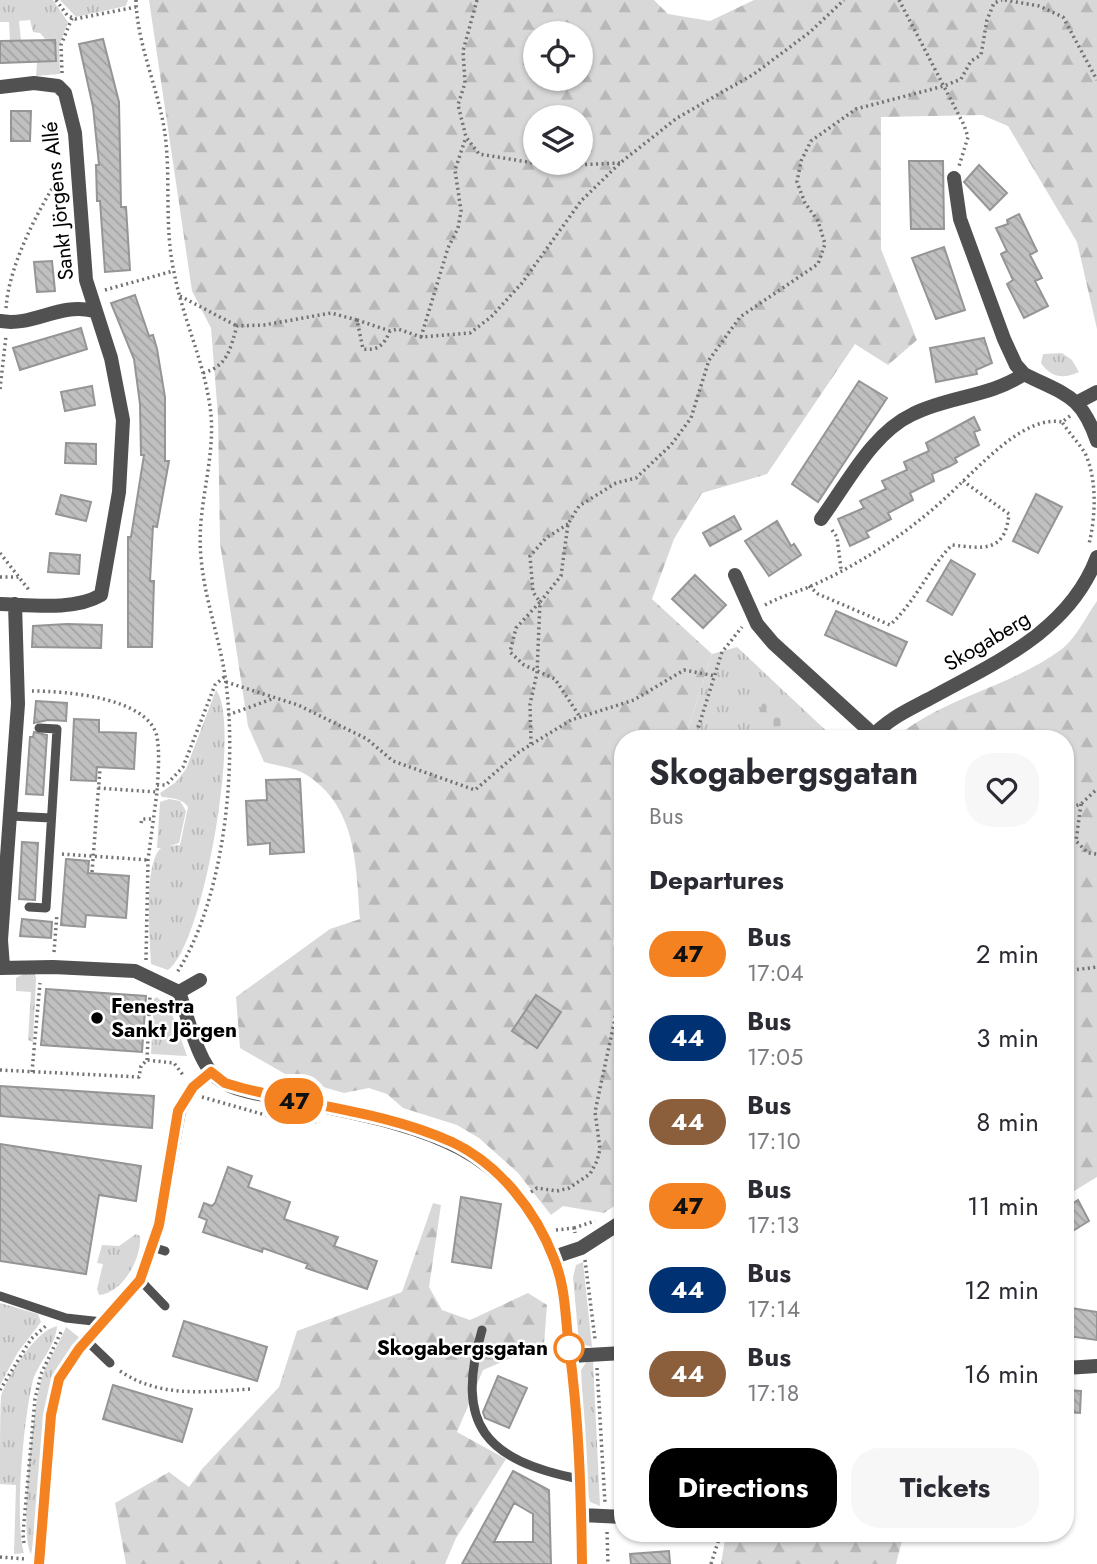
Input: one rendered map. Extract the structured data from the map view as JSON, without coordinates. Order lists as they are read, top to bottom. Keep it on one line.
{"streets":{"street":["Sankt Jörgens Allé","Skogaberg"]},"places":["Fenestra Sankt Jörgen","Skogabergsgatan"],"lines":["bus line 47"],"page":{"on_map":"47","heading":[["Skogabergsgatan","Bus"],"Departures"],"list":[{"mark":"47","name":"Bus","note":"17:04","value":"2 min"},{"mark":"44","name":"Bus","note":"17:05","value":"3 min"},{"mark":"44","name":"Bus","note":"17:10","value":"8 min"},{"mark":"47","name":"Bus","note":"17:13","value":"11 min"},{"mark":"44","name":"Bus","note":"17:14","value":"12 min"},{"mark":"44","name":"Bus","note":"17:18","value":"16 min"}],"buttons":["Directions","Tickets"]}}
